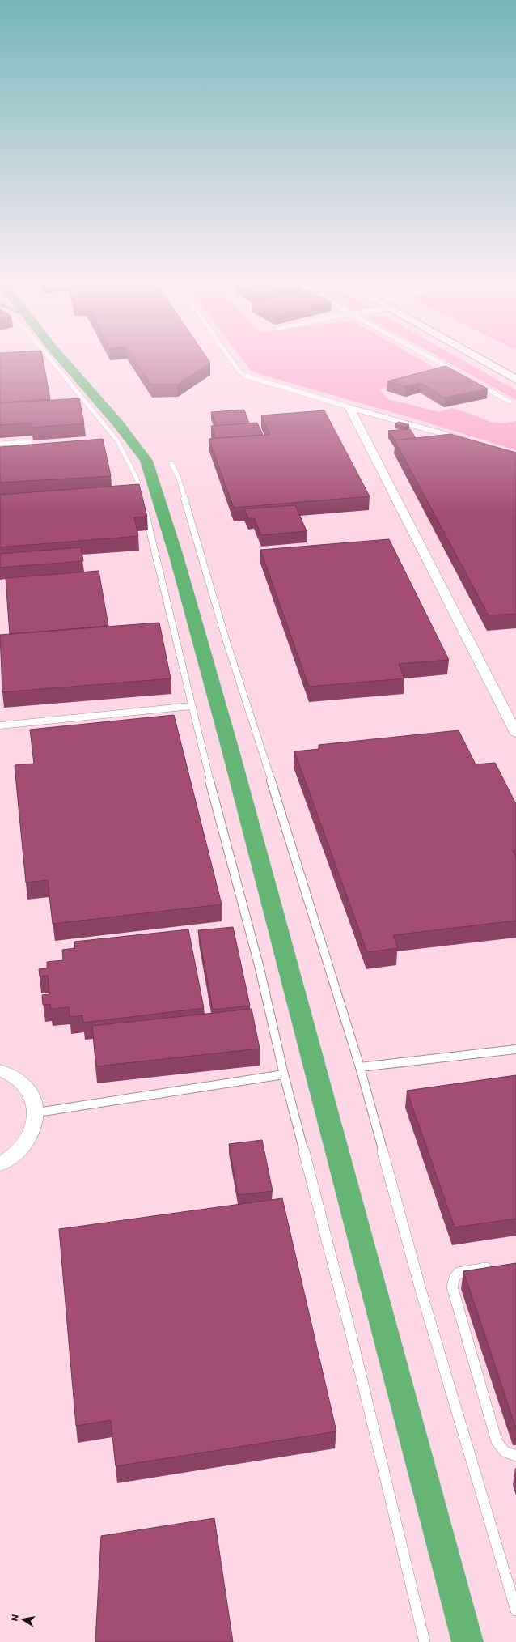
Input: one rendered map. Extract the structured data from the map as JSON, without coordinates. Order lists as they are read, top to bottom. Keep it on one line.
{"north":"left"}
